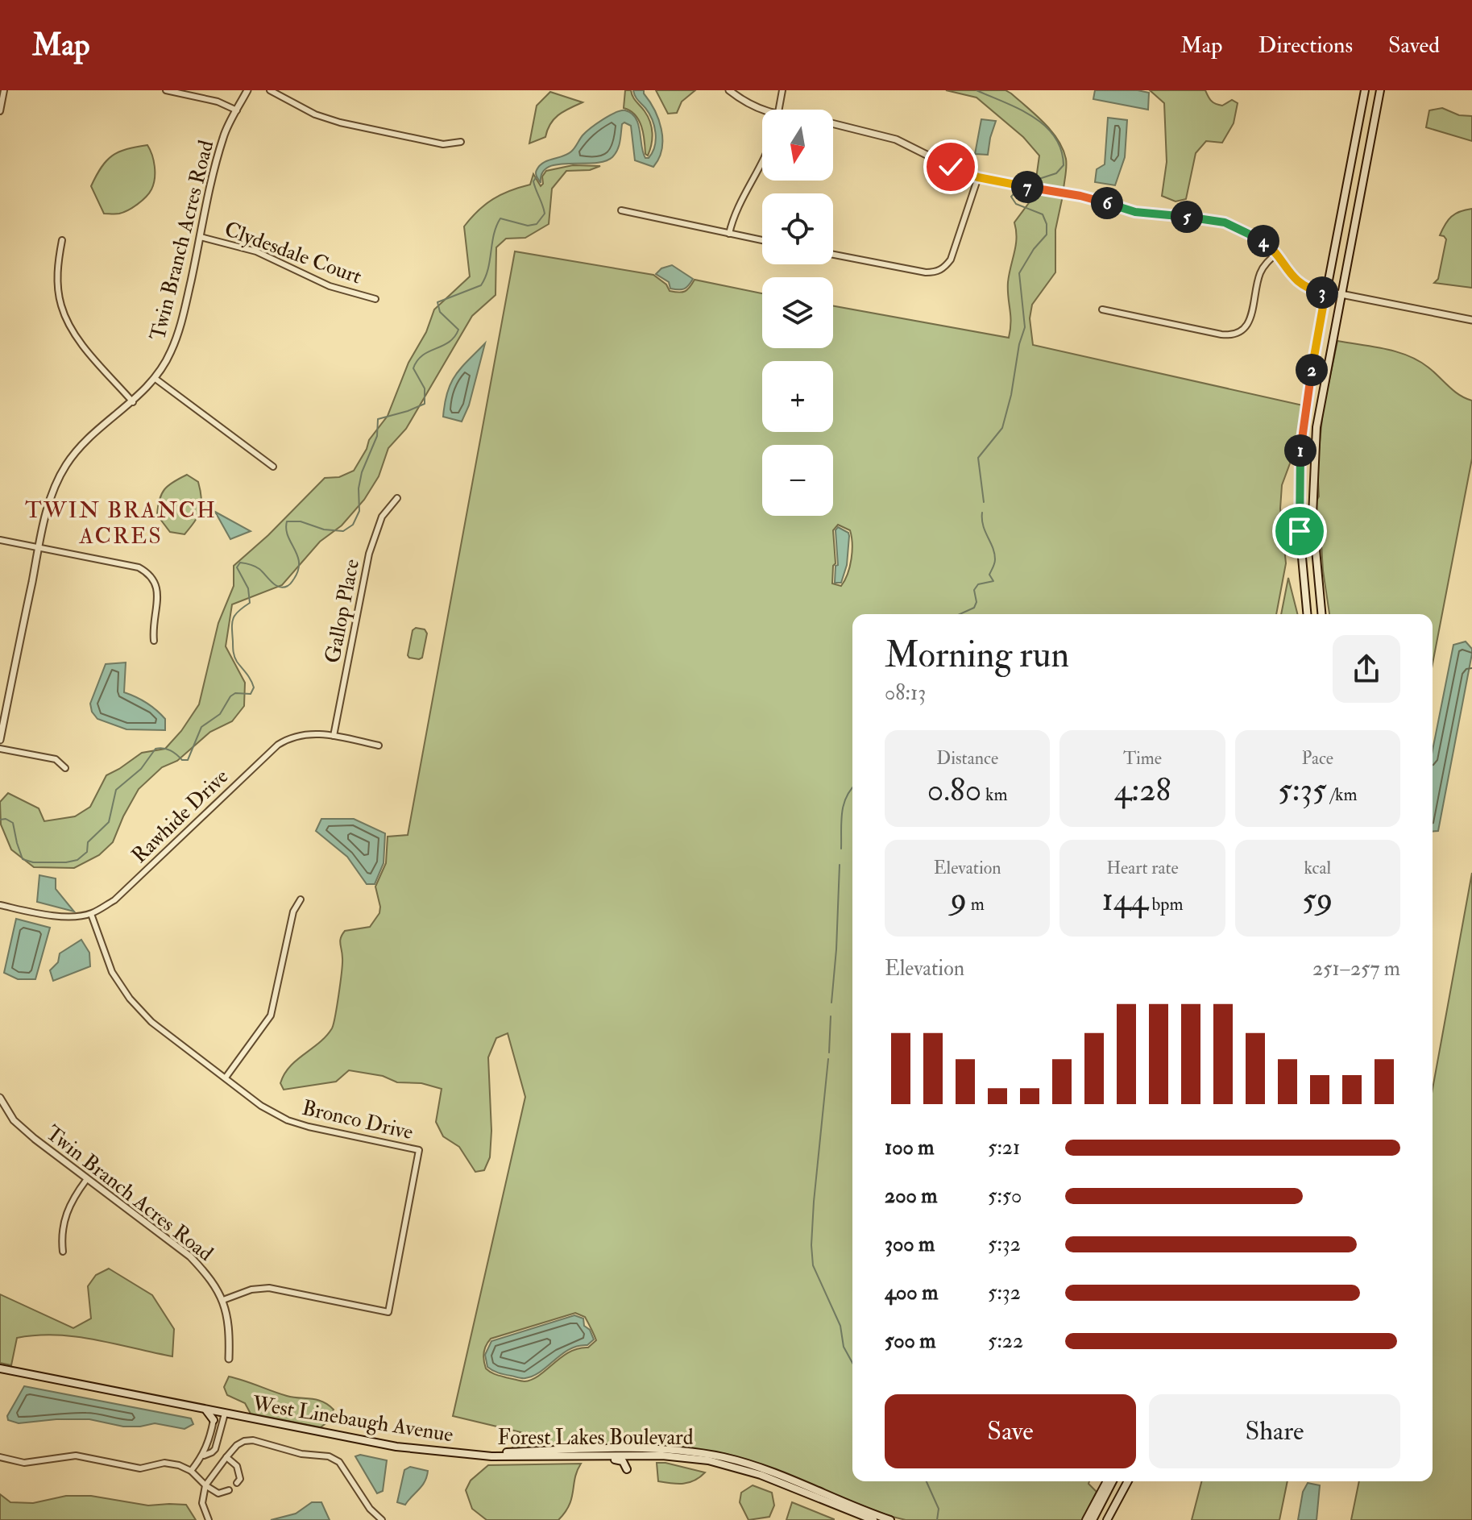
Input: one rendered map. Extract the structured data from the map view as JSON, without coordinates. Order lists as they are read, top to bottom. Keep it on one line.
{"streets":{"main road":["West Linebaugh Avenue","Forest Lakes Boulevard"],"street":["Twin Branch Acres Road","Clydesdale Court","Gallop Place","Rawhide Drive","Bronco Drive"]},"crossings":[["Twin Branch Acres Road","Clydesdale Court"],["Twin Branch Acres Road","Bronco Drive"],["Gallop Place","Rawhide Drive"],["Rawhide Drive","Bronco Drive"],["West Linebaugh Avenue","Forest Lakes Boulevard"]],"districts":["TWIN BRANCH ACRES"],"north":"bottom","page":{"header":"Map","nav":["Map","Directions","Saved"],"map_buttons":["+","−"],"pins":["7","6","5","4","3","2","1"],"heading":["Morning run","08:13"],"stats":[["Distance","0.80 km"],["Time","4:28"],["Pace","5:35 /km"],["Elevation","9 m"],["Heart rate","144 bpm"],["kcal","59"]],"chart":["Elevation","251–257 m"],"list":[{"name":"100 m","note":"5:21"},{"name":"200 m","note":"5:50"},{"name":"300 m","note":"5:32"},{"name":"400 m","note":"5:32"},{"name":"500 m","note":"5:22"}],"buttons":["Save","Share"]}}
